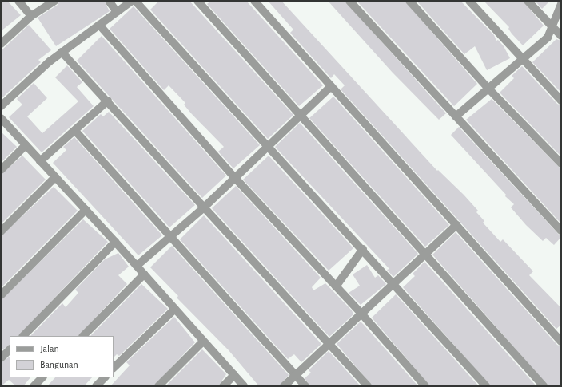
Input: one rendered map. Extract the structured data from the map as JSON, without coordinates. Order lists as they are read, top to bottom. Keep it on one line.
{"legend":["Jalan","Bangunan"]}
